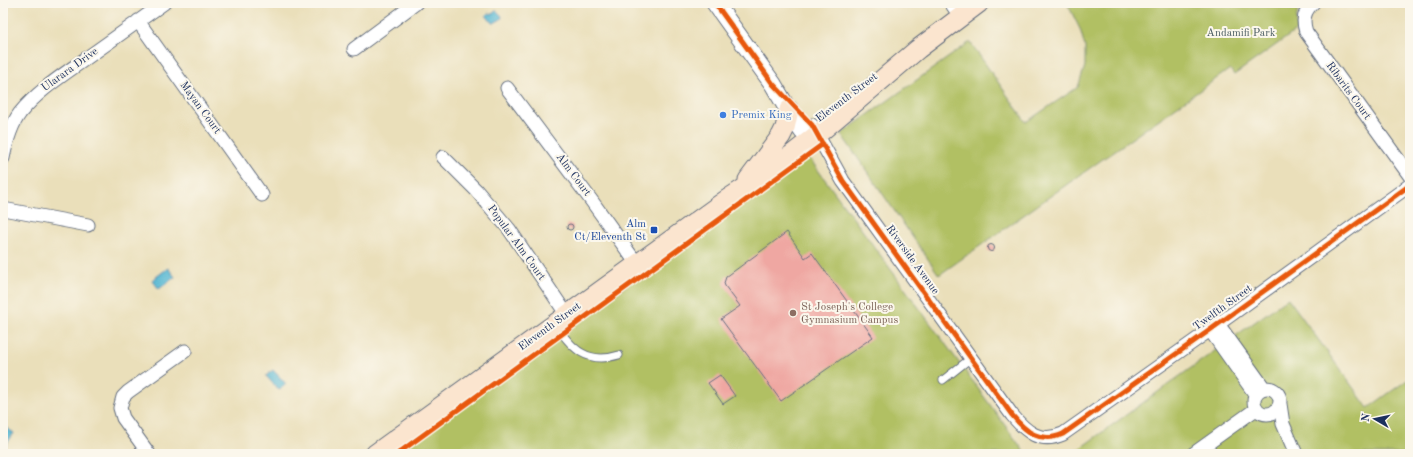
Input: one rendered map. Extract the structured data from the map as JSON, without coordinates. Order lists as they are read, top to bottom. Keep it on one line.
{"streets":{"main road":["Eleventh Street"],"street":["Ularara Drive","Ribarits Court","Mayan Court","Alm Court","Popular Alm Court","Riverside Avenue","Twelfth Street"]},"crossings":[["Ularara Drive","Mayan Court"],["Eleventh Street","Alm Court"],["Eleventh Street","Popular Alm Court"],["Eleventh Street","Riverside Avenue"],["Riverside Avenue","Twelfth Street"]],"parks":["Andamifi Park"],"places":{"other":["Premix King","St Joseph's College Gymnasium Campus"],"transit":["Alm Ct/Eleventh St"]},"north":"left"}
